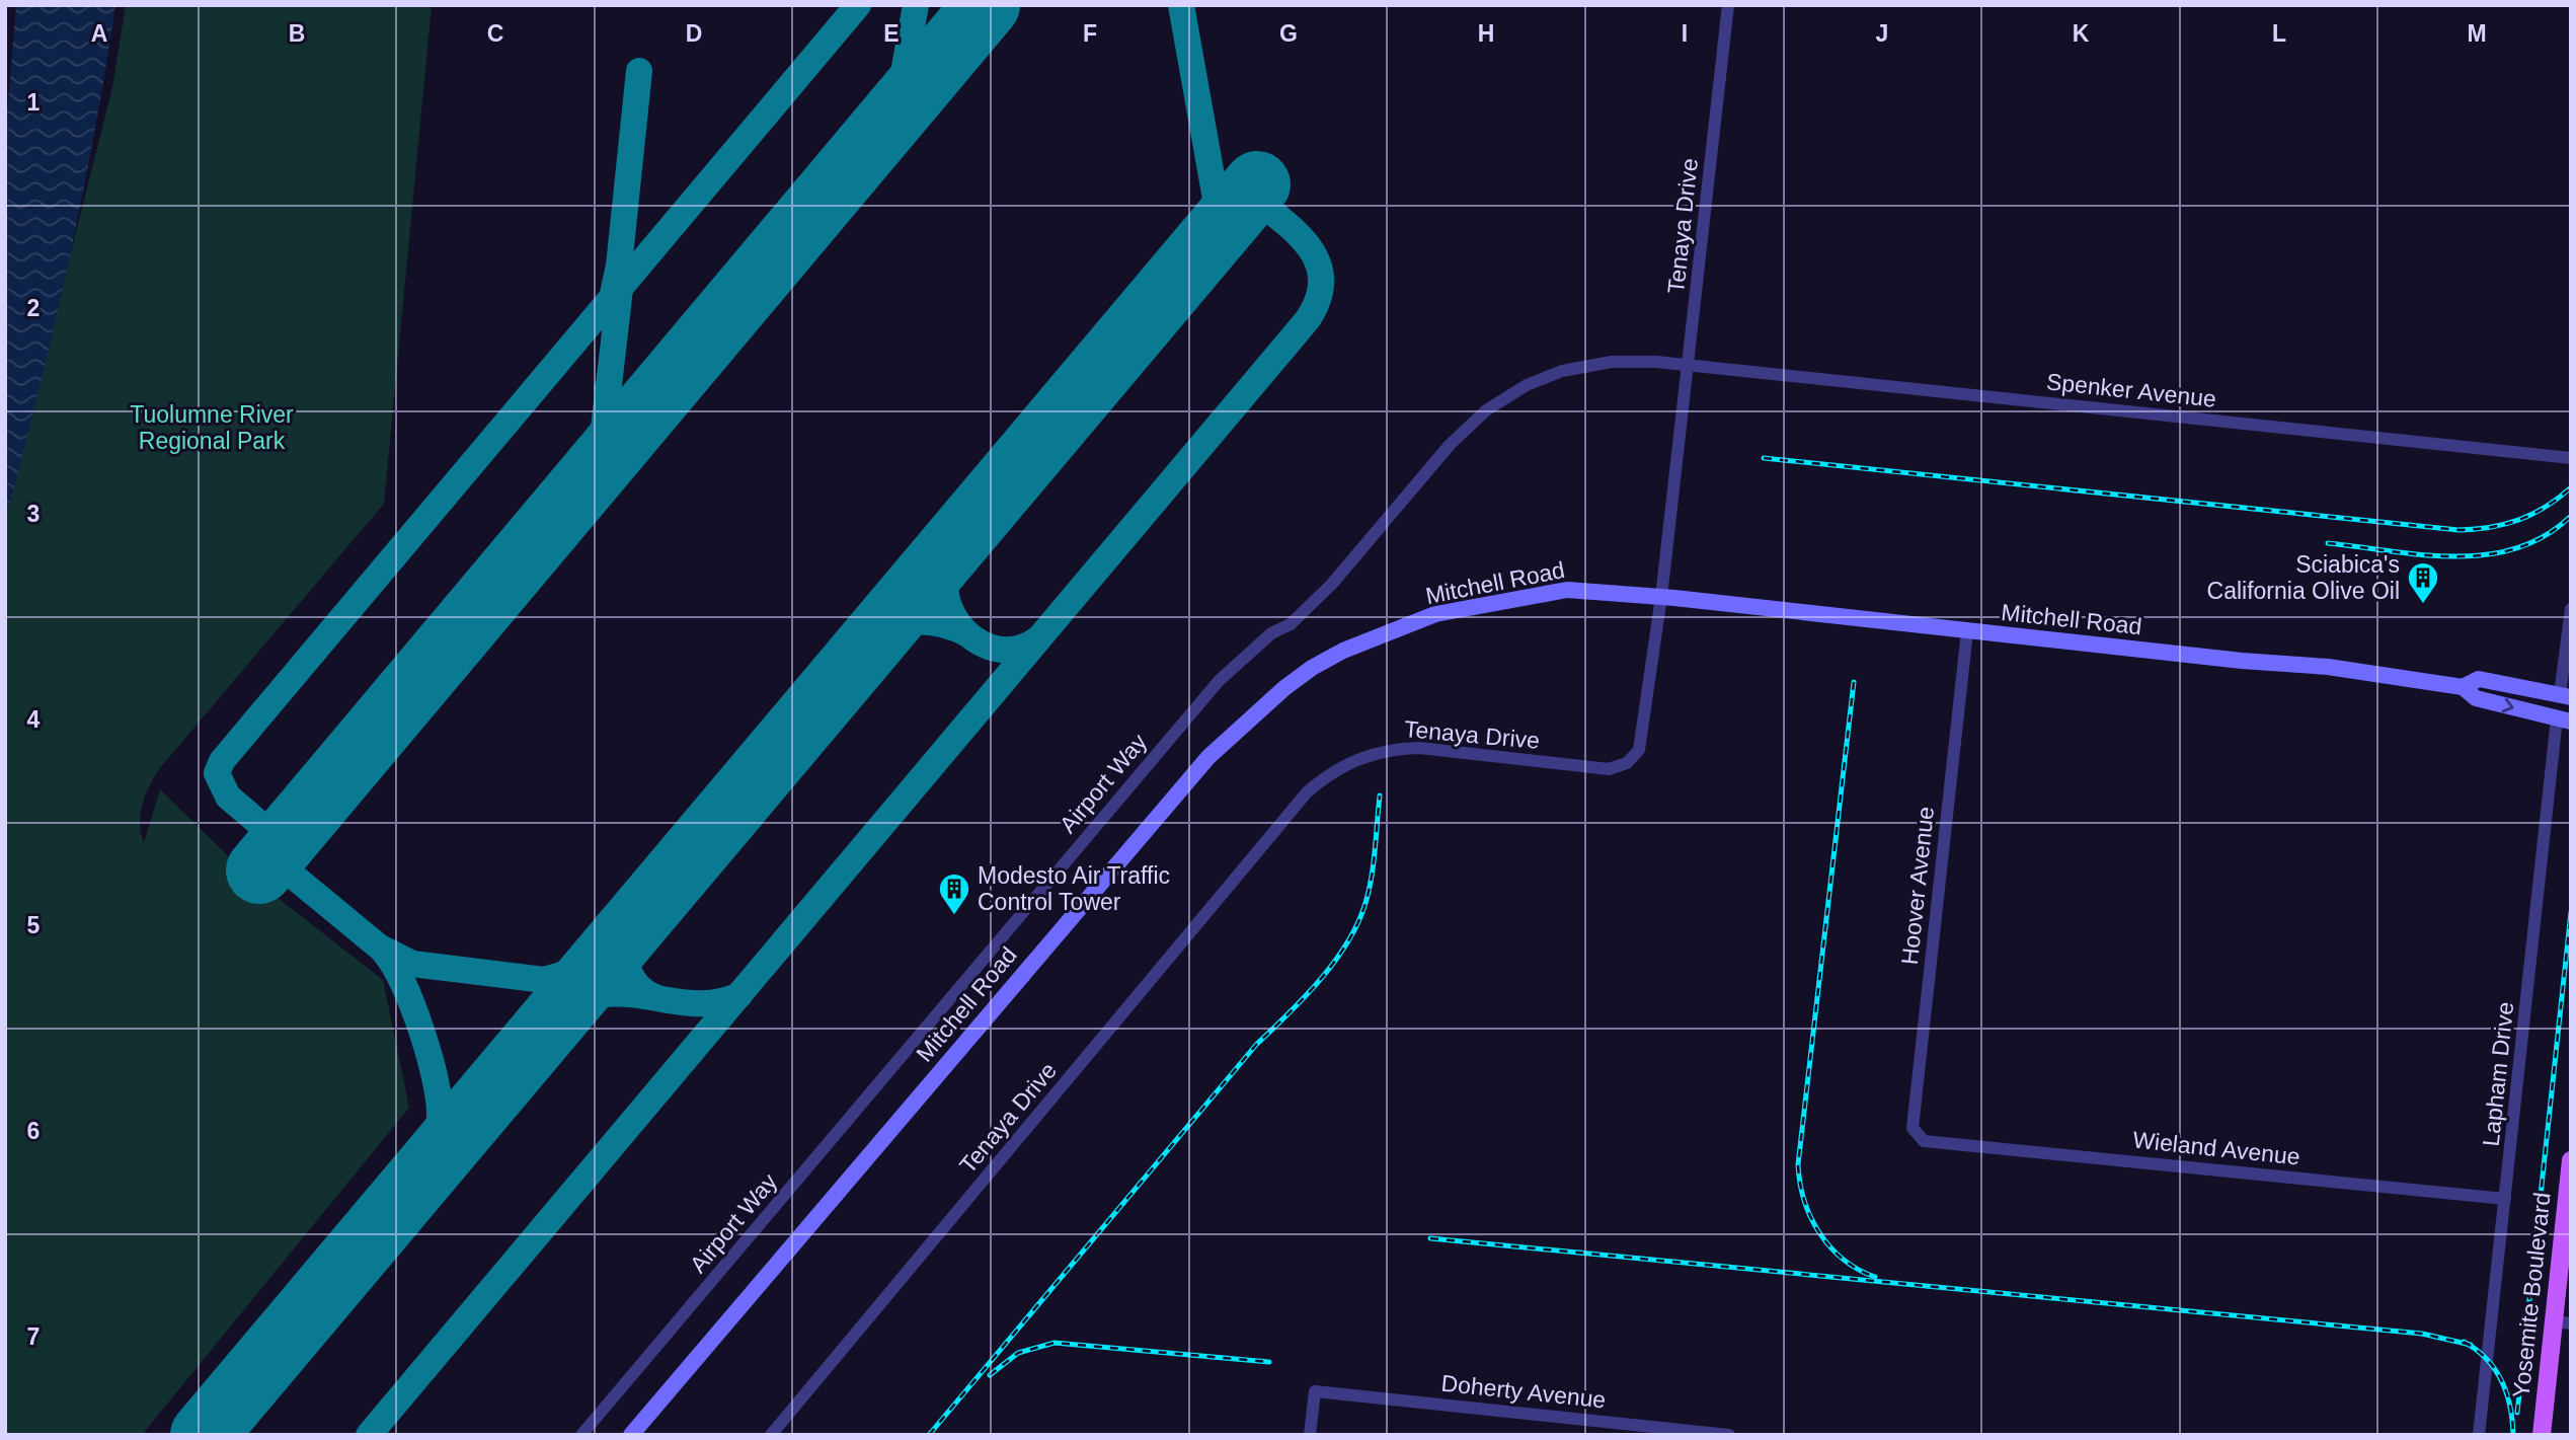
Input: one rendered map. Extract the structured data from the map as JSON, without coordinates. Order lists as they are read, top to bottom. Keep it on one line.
{"streets":{"main road":["Mitchell Road","Yosemite Boulevard"],"street":["Tenaya Drive","Spenker Avenue","Airport Way","Hoover Avenue","Lapham Drive","Wieland Avenue","Doherty Avenue"]},"crossings":[["Tenaya Drive","Spenker Avenue"],["Tenaya Drive","Mitchell Road"],["Tenaya Drive","Airport Way"],["Spenker Avenue","Airport Way"],["Mitchell Road","Hoover Avenue"],["Mitchell Road","Lapham Drive"],["Hoover Avenue","Wieland Avenue"],["Lapham Drive","Wieland Avenue"]],"parks":["Tuolumne River Regional Park"],"places":{"building":["Sciabica's California Olive Oil","Modesto Air Traffic Control Tower"]},"grid":{"columns":["A","B","C","D","E","F","G","H","I","J","K","L","M"],"rows":["1","2","3","4","5","6","7"]}}
